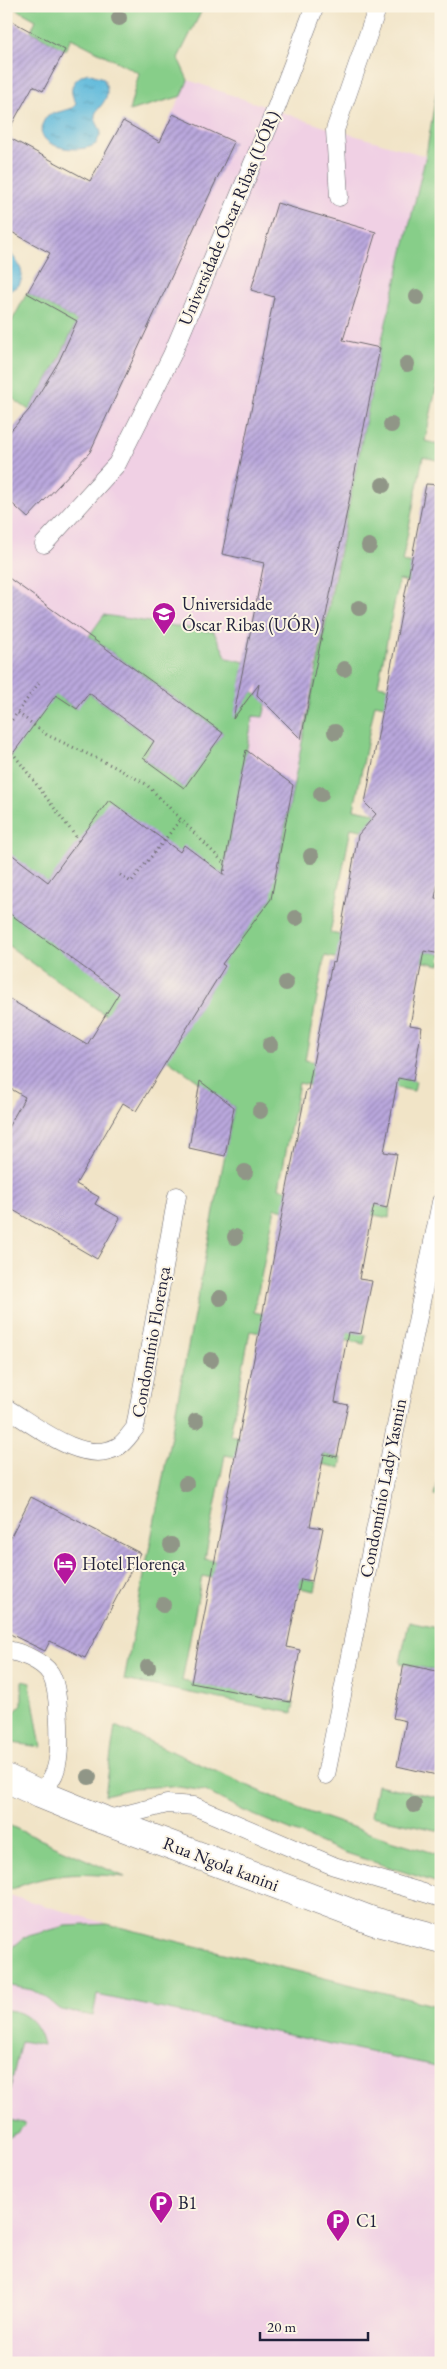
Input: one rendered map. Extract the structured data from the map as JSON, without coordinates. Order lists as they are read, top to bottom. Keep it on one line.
{"streets":{"main road":["Rua Ngola kanini"],"lane":["Universidade Óscar Ribas (UÓR)","Condomínio Florença","Condomínio Lady Yasmin"]},"places":{"school or university":["Universidade Óscar Ribas (UÓR)"],"hotel":["Hotel Florença"],"parking":["B1","C1"]},"scale_bar":"20 m"}
